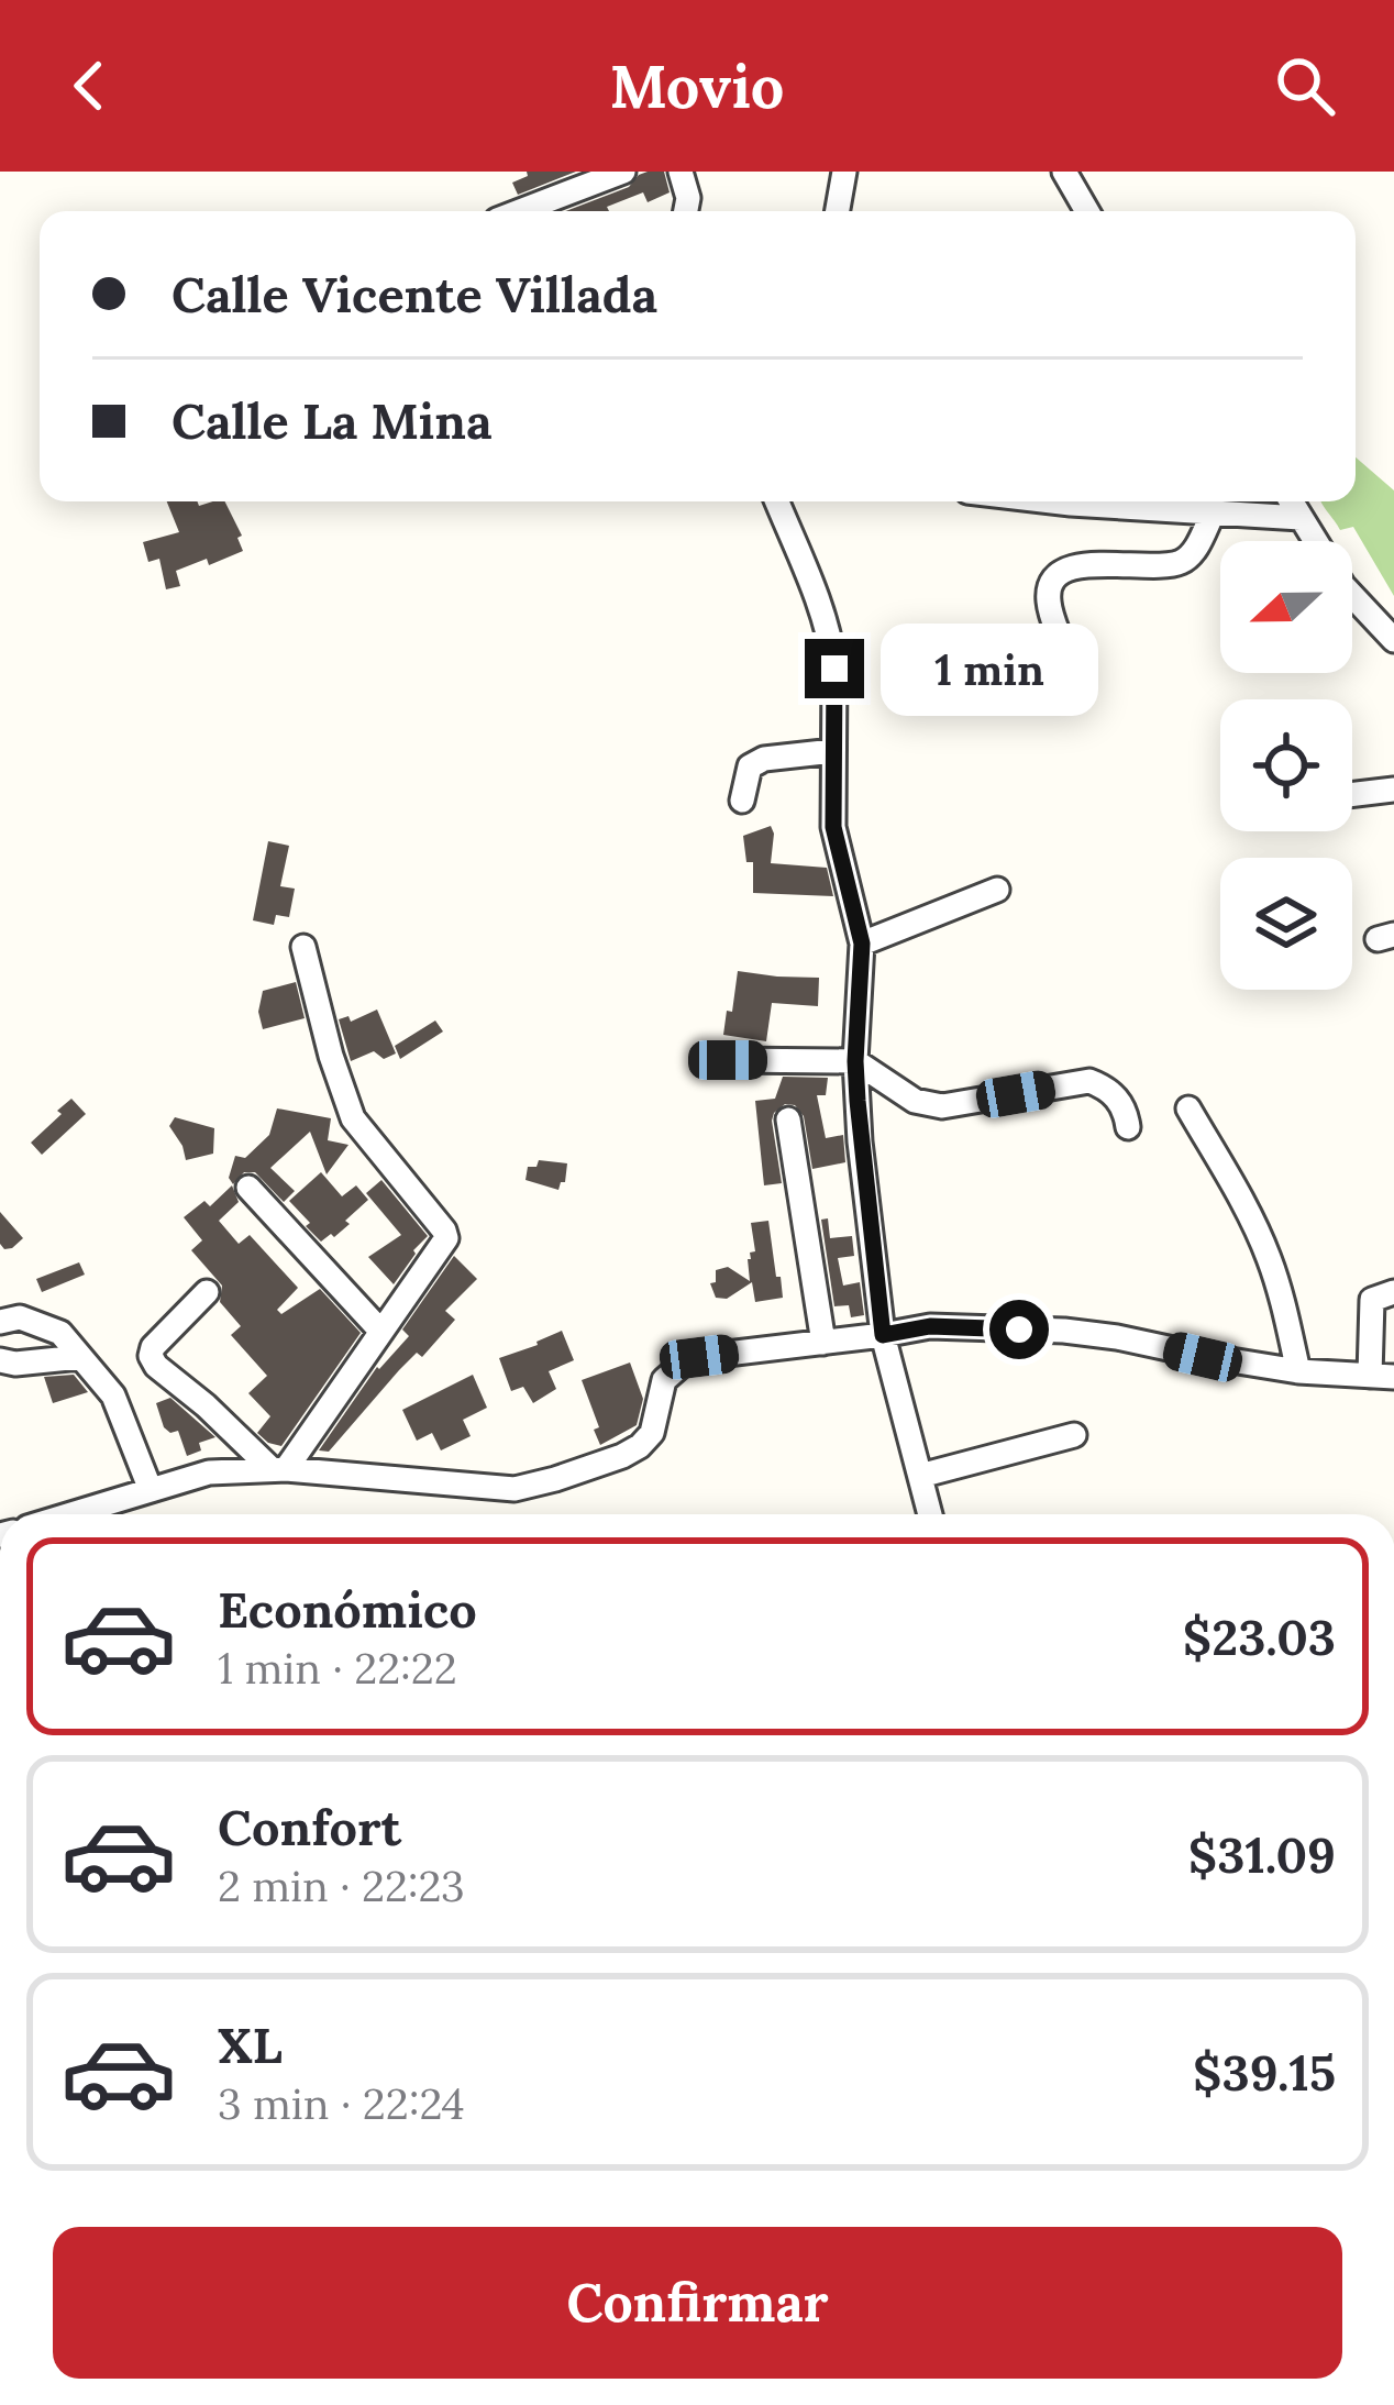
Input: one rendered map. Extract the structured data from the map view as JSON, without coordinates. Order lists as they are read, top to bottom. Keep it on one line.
{"north":"left","page":{"header":"Movio","banner":["Calle Vicente Villada","Calle La Mina"],"bubble":"1 min","list":[{"name":"Económico","note":"1 min · 22:22","value":"$23.03"},{"name":"Confort","note":"2 min · 22:23","value":"$31.09"},{"name":"XL","note":"3 min · 22:24","value":"$39.15"}],"buttons":"Confirmar"}}
